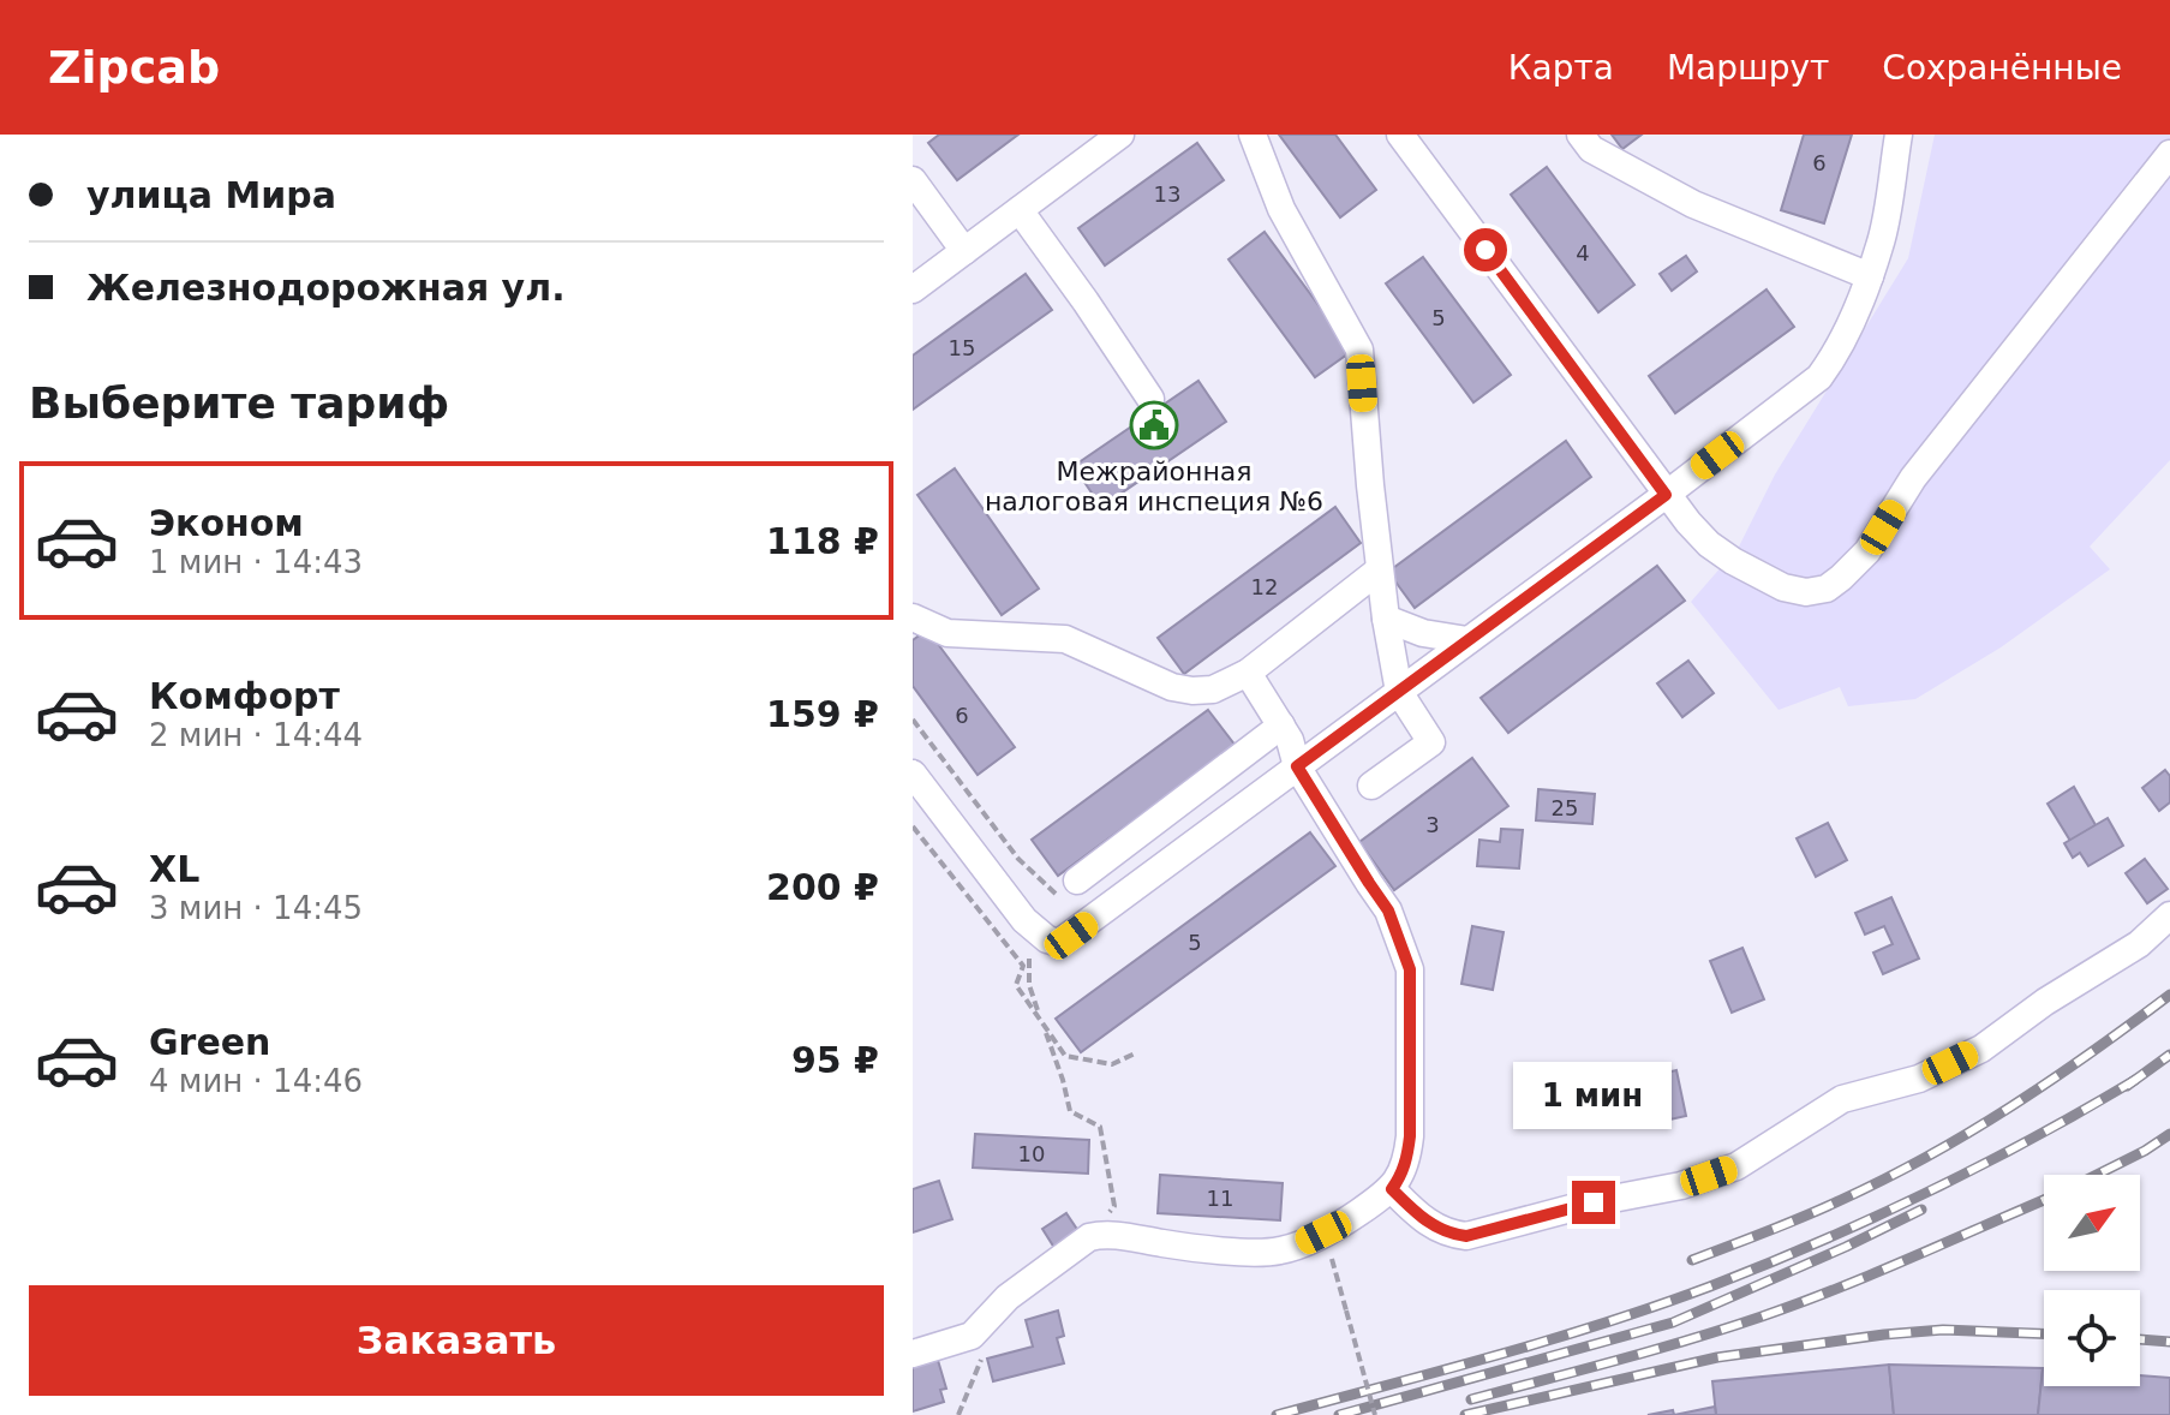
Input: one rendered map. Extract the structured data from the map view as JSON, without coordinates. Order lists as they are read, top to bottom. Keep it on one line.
{"places":{"public building":["Межрайонная налоговая инспеция №6"]},"house_numbers":["6","13","4","5","15","12","6","25","3","5","10","11"],"north":"top right","page":{"header":"Zipcab","nav":["Карта","Маршрут","Сохранённые"],"banner":["улица Мира","Железнодорожная ул."],"heading":"Выберите тариф","list":[{"name":"Эконом","note":"1 мин · 14:43","value":"118 ₽"},{"name":"Комфорт","note":"2 мин · 14:44","value":"159 ₽"},{"name":"XL","note":"3 мин · 14:45","value":"200 ₽"},{"name":"Green","note":"4 мин · 14:46","value":"95 ₽"}],"bubble":"1 мин","buttons":"Заказать"}}
